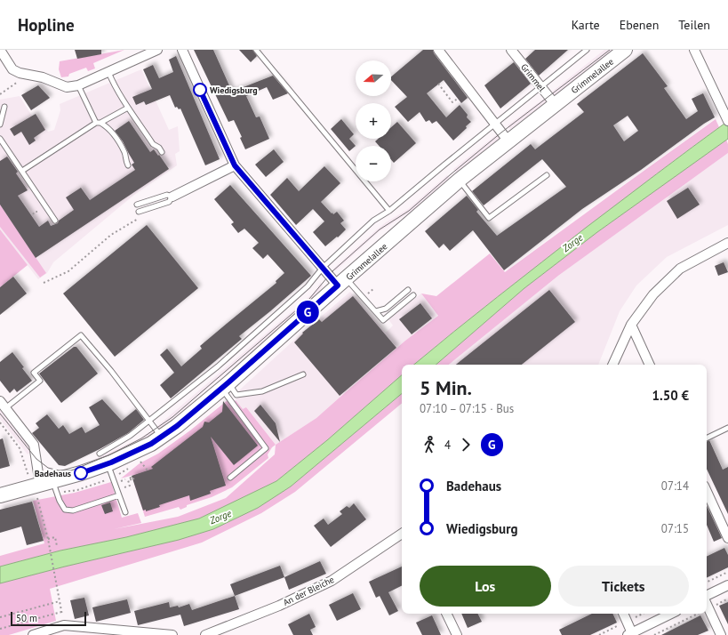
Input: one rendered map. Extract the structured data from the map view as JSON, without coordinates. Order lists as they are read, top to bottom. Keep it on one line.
{"streets":{"main road":["Grimmelallee"],"street":["Grimmel","An der Bleiche"]},"crossings":[["Grimmelallee","Grimmel"]],"water":["Zorge"],"places":["Wiedigsburg","Badehaus"],"lines":["bus line G"],"scale_bar":"50 m","north":"left","page":{"header":"Hopline","nav":["Karte","Ebenen","Teilen"],"on_map":"G","map_buttons":["+","−"],"heading":["5 Min.","07:10 – 07:15 · Bus","1.50 €"],"legs":["4","G"],"list":[{"name":"Badehaus","value":"07:14"},{"name":"Wiedigsburg","value":"07:15"}],"buttons":["Los","Tickets"],"scale":"50 m"}}
